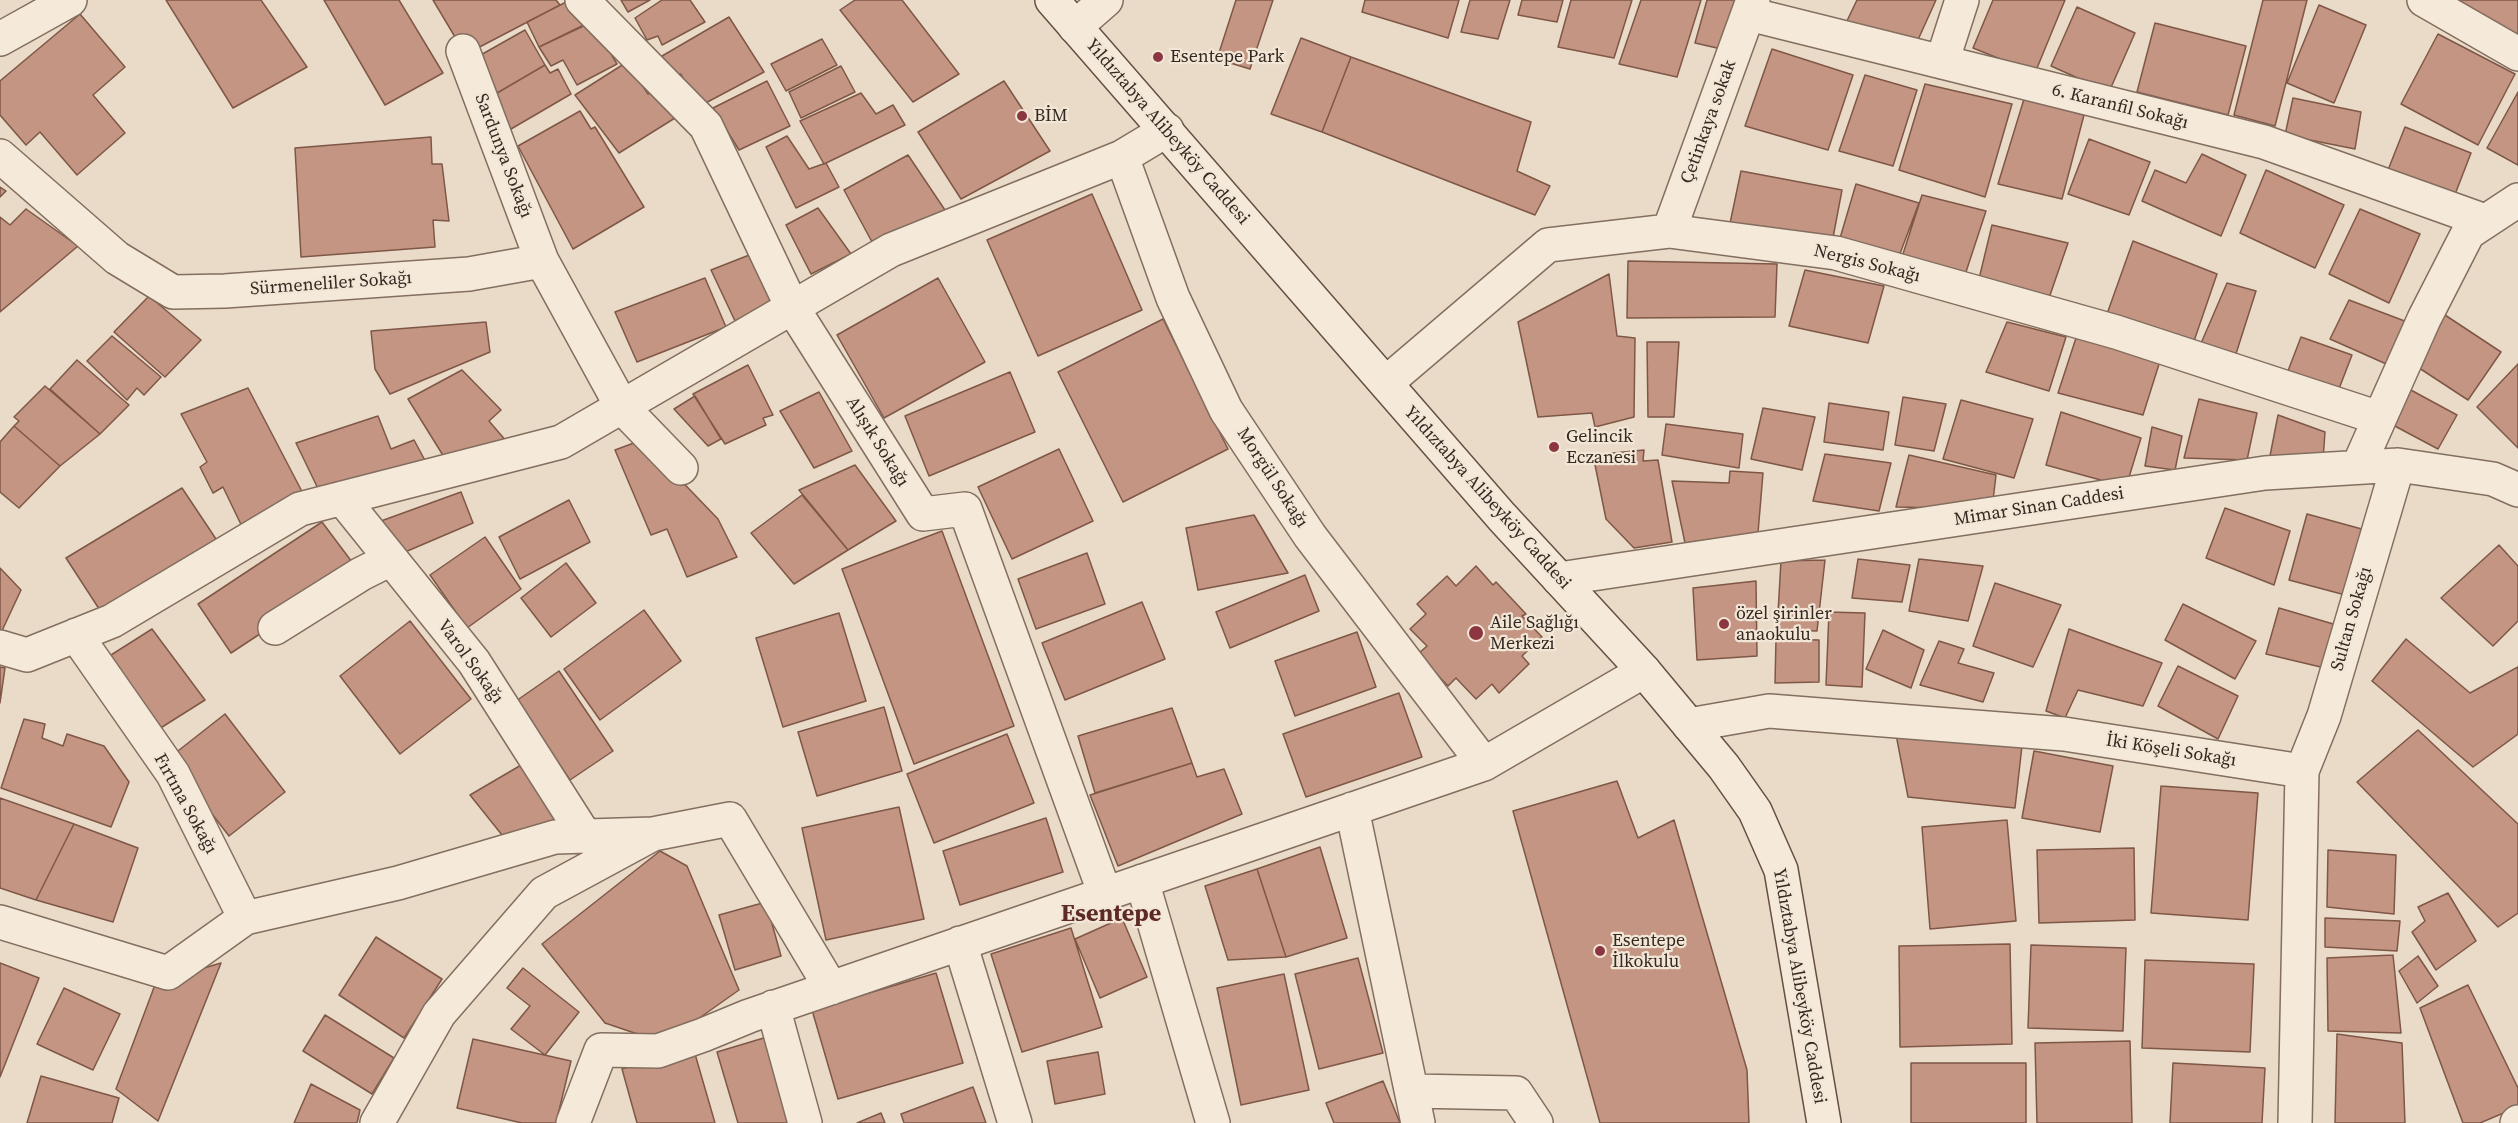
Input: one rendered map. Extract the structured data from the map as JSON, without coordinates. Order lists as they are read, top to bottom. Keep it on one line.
{"streets":{"street":["6. Karanfil Sokağı","Çetinkaya sokak","Yıldıztabya Alibeyköy Caddesi","Sardunya Sokağı","Nergis Sokağı","Sürmeneliler Sokağı","Alışık Sokağı","Morgül Sokağı","Mimar Sinan Caddesi","Sultan Sokağı","Varol Sokağı","İki Köşeli Sokağı","Fırtına Sokağı"]},"crossings":[["6. Karanfil Sokağı","Çetinkaya sokak"],["Çetinkaya sokak","Nergis Sokağı"],["Yıldıztabya Alibeyköy Caddesi","Nergis Sokağı"],["Yıldıztabya Alibeyköy Caddesi","Mimar Sinan Caddesi"],["Yıldıztabya Alibeyköy Caddesi","İki Köşeli Sokağı"],["Sardunya Sokağı","Sürmeneliler Sokağı"],["Mimar Sinan Caddesi","Sultan Sokağı"],["Sultan Sokağı","İki Köşeli Sokağı"]],"districts":["Esentepe"],"places":["Esentepe Park","BİM","Gelincik Eczanesi","özel şirinler anaokulu","Aile Sağlığı Merkezi","Esentepe İlkokulu"]}
